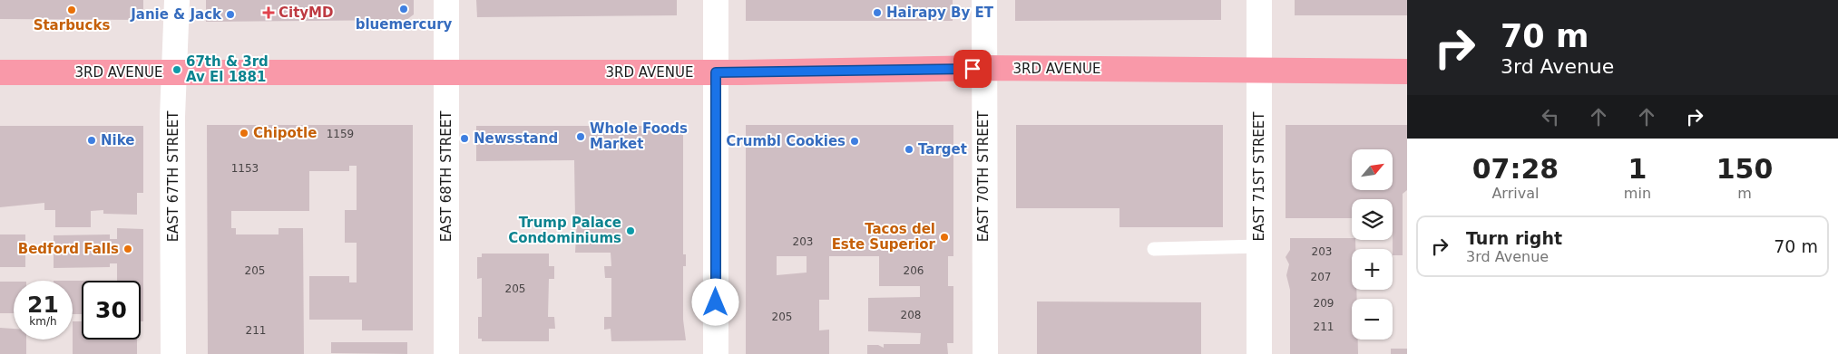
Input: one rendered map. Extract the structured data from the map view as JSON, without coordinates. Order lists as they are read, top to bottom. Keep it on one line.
{"streets":{"main road":["3RD AVENUE"],"street":["EAST 67TH STREET","EAST 68TH STREET","EAST 70TH STREET","EAST 71ST STREET"]},"crossings":[["3RD AVENUE","EAST 67TH STREET"],["3RD AVENUE","EAST 68TH STREET"],["3RD AVENUE","EAST 70TH STREET"],["3RD AVENUE","EAST 71ST STREET"]],"places":{"other":["bluemercury","Starbucks","Hairapy By ET","Janie & Jack","67th & 3rd Av El 1881","Chipotle","Whole Foods Market","Newsstand","Nike","Crumbl Cookies","Target","Trump Palace Condominiums","Tacos del Este Superior","Bedford Falls"],"health":["CityMD"]},"house_numbers":["1159","1153","203","203","205","206","207","205","209","208","205","211","211"],"north":"top right","page":{"turn":["70 m","3rd Avenue"],"eta":["07:28","Arrival","1","min","150","m"],"map_buttons":["+","−"],"list":[{"name":"Turn right","note":"3rd Avenue","value":"70 m"}],"speed":"21 km/h","limit":"30"}}
